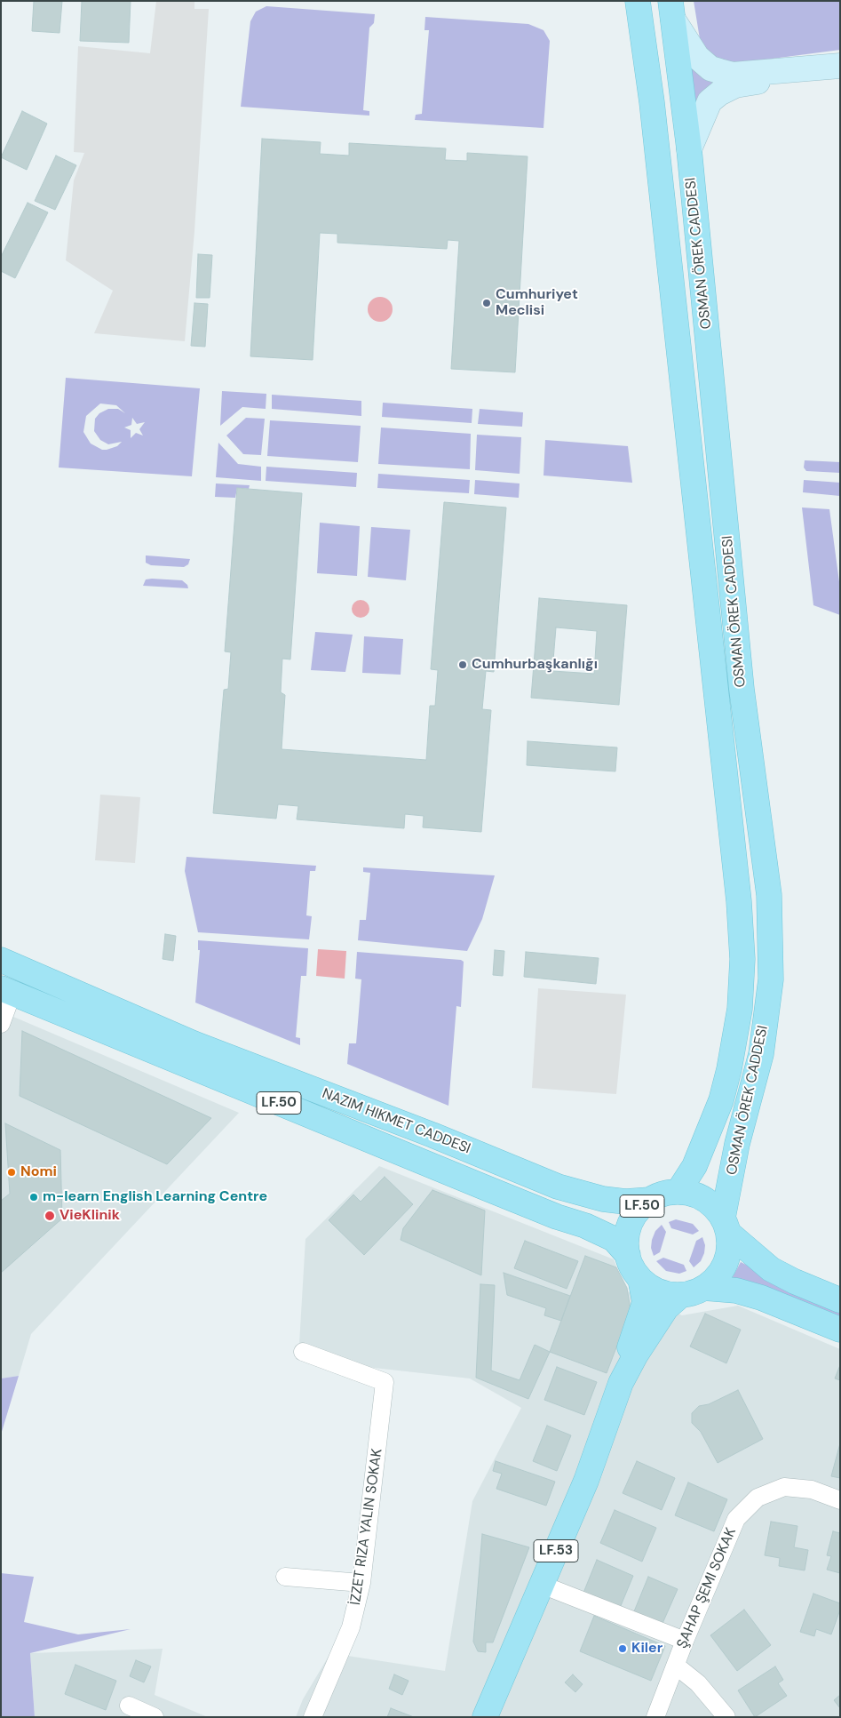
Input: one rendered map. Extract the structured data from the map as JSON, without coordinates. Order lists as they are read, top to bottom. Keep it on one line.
{"streets":{"main road":["OSMAN ÖREK CADDESI","LF.50","LF.53"],"street":["ŞAHAP ŞEMI SOKAK"]},"crossings":[["OSMAN ÖREK CADDESI","LF.50"],["OSMAN ÖREK CADDESI","LF.53"],["LF.50","LF.53"]],"places":["Cumhuriyet Meclisi","Cumhurbaşkanlığı","Nomi","m-learn English Learning Centre","VieKlinik","Kiler"]}
